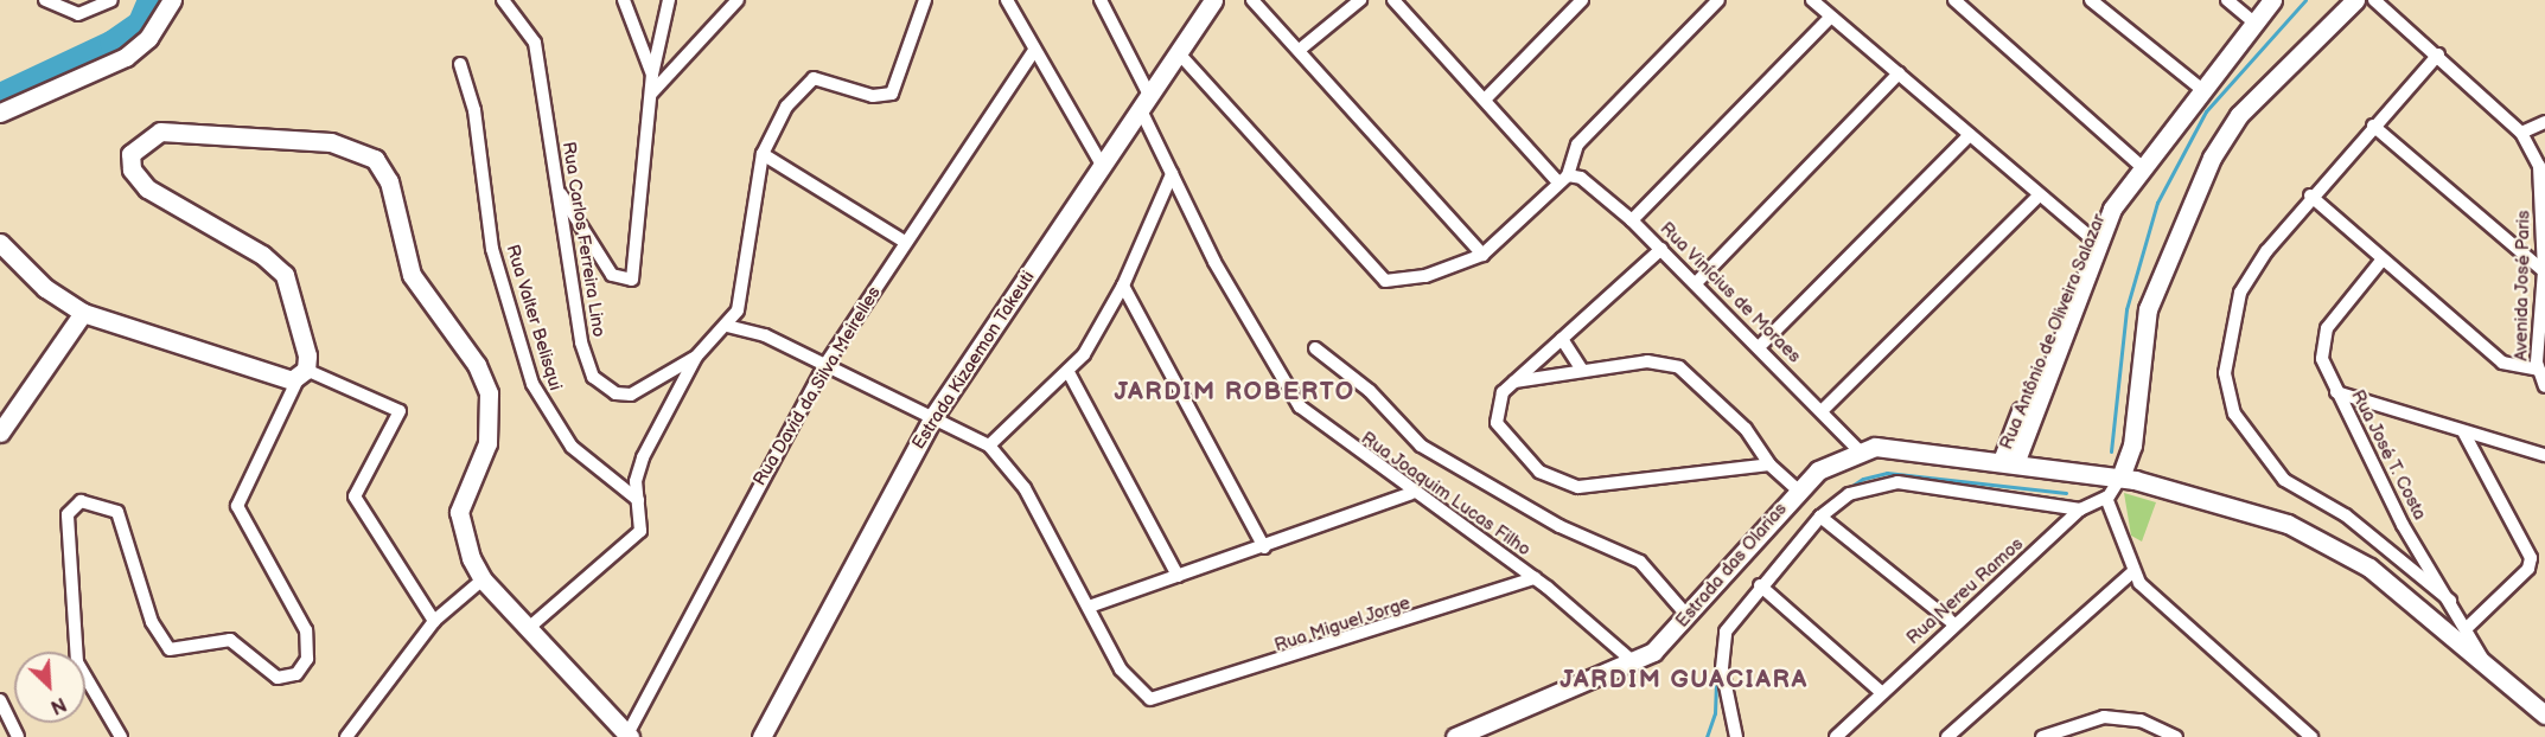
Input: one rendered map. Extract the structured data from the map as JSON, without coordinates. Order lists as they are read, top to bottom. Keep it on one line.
{"streets":{"street":["Rua Carlos Ferreira Lino","Avenida José Paris","Rua Vinícius de Moraes","Rua Valter Belisqui","Rua Antônio de Oliveira Salazar","Estrada Kizaemon Takeuti","Rua David da Silva Meirelles","Rua José T. Costa","Rua Joaquim Lucas Filho","Estrada das Olarias","Rua Nereu Ramos","Rua Miguel Jorge"]},"crossings":[["Rua Vinícius de Moraes","Estrada das Olarias"],["Estrada Kizaemon Takeuti","Rua Joaquim Lucas Filho"],["Rua Joaquim Lucas Filho","Estrada das Olarias"],["Rua Joaquim Lucas Filho","Rua Miguel Jorge"]],"districts":["JARDIM ROBERTO","JARDIM GUACIARA"],"north":"bottom right"}
